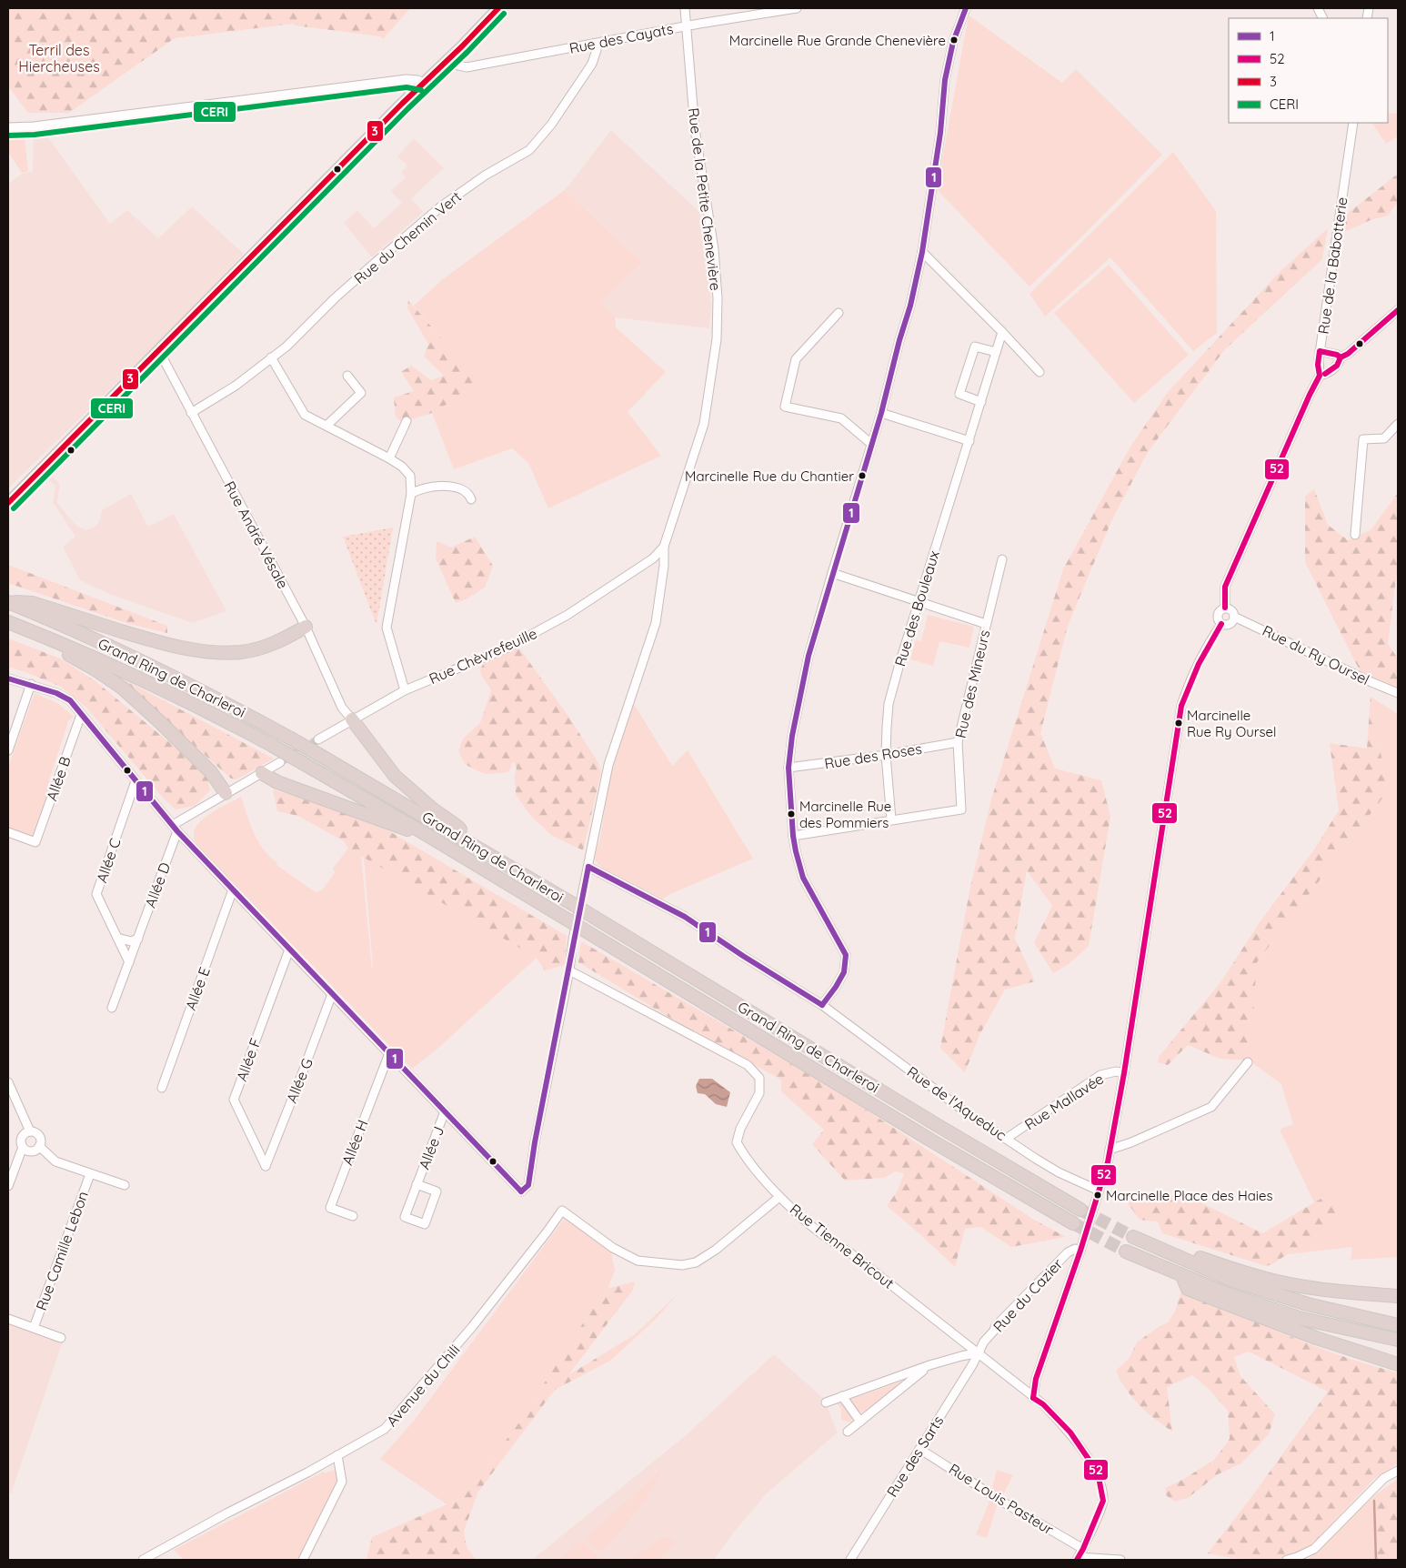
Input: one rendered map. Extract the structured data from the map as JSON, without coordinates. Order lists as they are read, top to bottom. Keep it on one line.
{"streets":{"highway":["Grand Ring de Charleroi"],"street":["Rue des Cayats","Rue de la Petite Chenevière","Rue du Chemin Vert","Rue de la Babotterie","Rue André Vésale","Rue des Bouleaux","Rue du Ry Oursel","Rue Chèvrefeuille","Rue des Mineurs","Rue des Roses","Allée B","Allée C","Allée D","Allée E","Allée F","Allée G","Rue Mallavée","Rue de l'Aqueduc","Allée H","Allée J","Rue Tienne Bricout","Rue Camille Lebon","Rue du Cazier","Avenue du Chili","Rue des Sarts","Rue Louis Pasteur"]},"crossings":[["Rue des Cayats","Rue de la Petite Chenevière"],["Rue des Cayats","Rue du Chemin Vert"],["Rue de la Petite Chenevière","Rue Chèvrefeuille"],["Rue de la Petite Chenevière","Rue de l'Aqueduc"],["Rue de la Petite Chenevière","Allée J"],["Rue de la Petite Chenevière","Rue Tienne Bricout"],["Rue du Chemin Vert","Rue André Vésale"],["Rue de la Babotterie","Rue du Ry Oursel"],["Rue André Vésale","Rue Chèvrefeuille"],["Rue des Bouleaux","Rue des Mineurs"],["Rue des Bouleaux","Rue des Roses"],["Rue des Mineurs","Rue des Roses"],["Allée C","Allée D"],["Allée F","Allée G"],["Rue Mallavée","Rue de l'Aqueduc"],["Rue Tienne Bricout","Rue du Cazier"],["Rue Tienne Bricout","Avenue du Chili"],["Rue Tienne Bricout","Rue des Sarts"],["Rue Tienne Bricout","Rue Louis Pasteur"],["Rue du Cazier","Rue des Sarts"],["Rue des Sarts","Rue Louis Pasteur"]],"parks":["Terril des Hiercheuses"],"places":["Marcinelle Rue Grande Chenevière","Marcinelle Rue du Chantier","Marcinelle Rue Ry Oursel","Marcinelle Rue des Pommiers","Marcinelle Place des Haies"],"lines":["transit line 1","transit line 3","transit line CERI","transit line 52"],"legend":["1","52","3","CERI"]}
